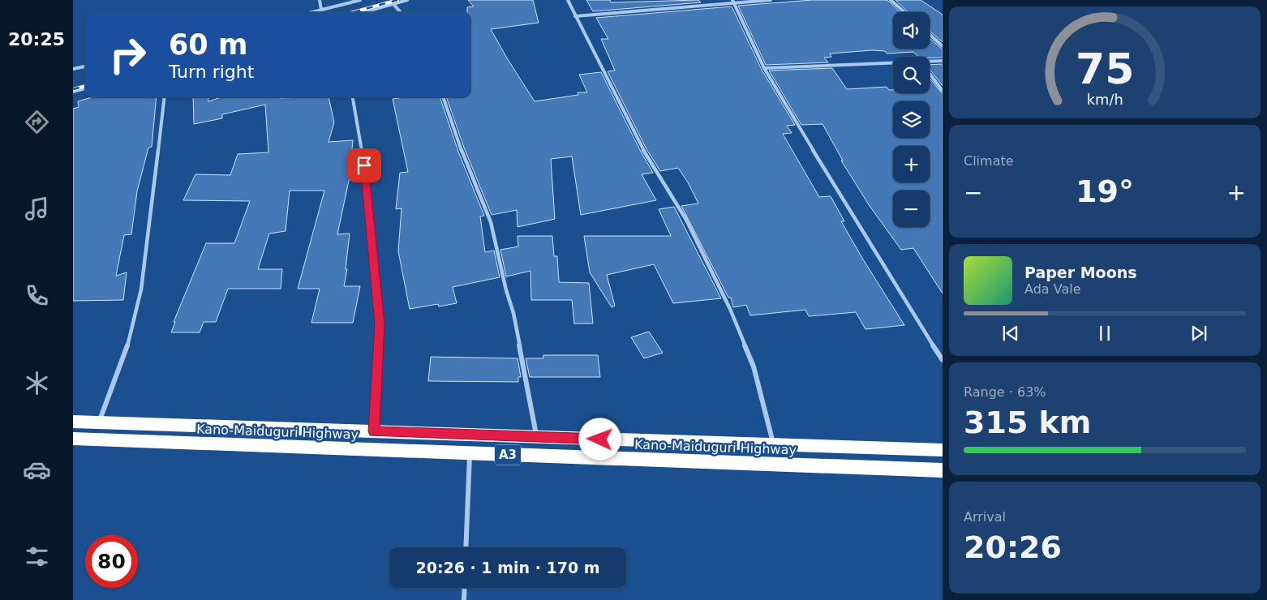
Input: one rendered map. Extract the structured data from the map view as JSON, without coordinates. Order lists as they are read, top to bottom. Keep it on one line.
{"streets":{"highway":["Kano-Maiduguri Highway","A3"]},"page":{"tabs":"20:25","map_buttons":["+","−"],"turn":["60 m","Turn right"],"tile":["Climate",["Range · 63%","315 km"],["Arrival","20:26"]],"heat":["−","19°","+"],"song":["Paper Moons","Ada Vale"],"limit":"80","trip":"20:26 · 1 min · 170 m","gauge":["75","km/h"]}}
